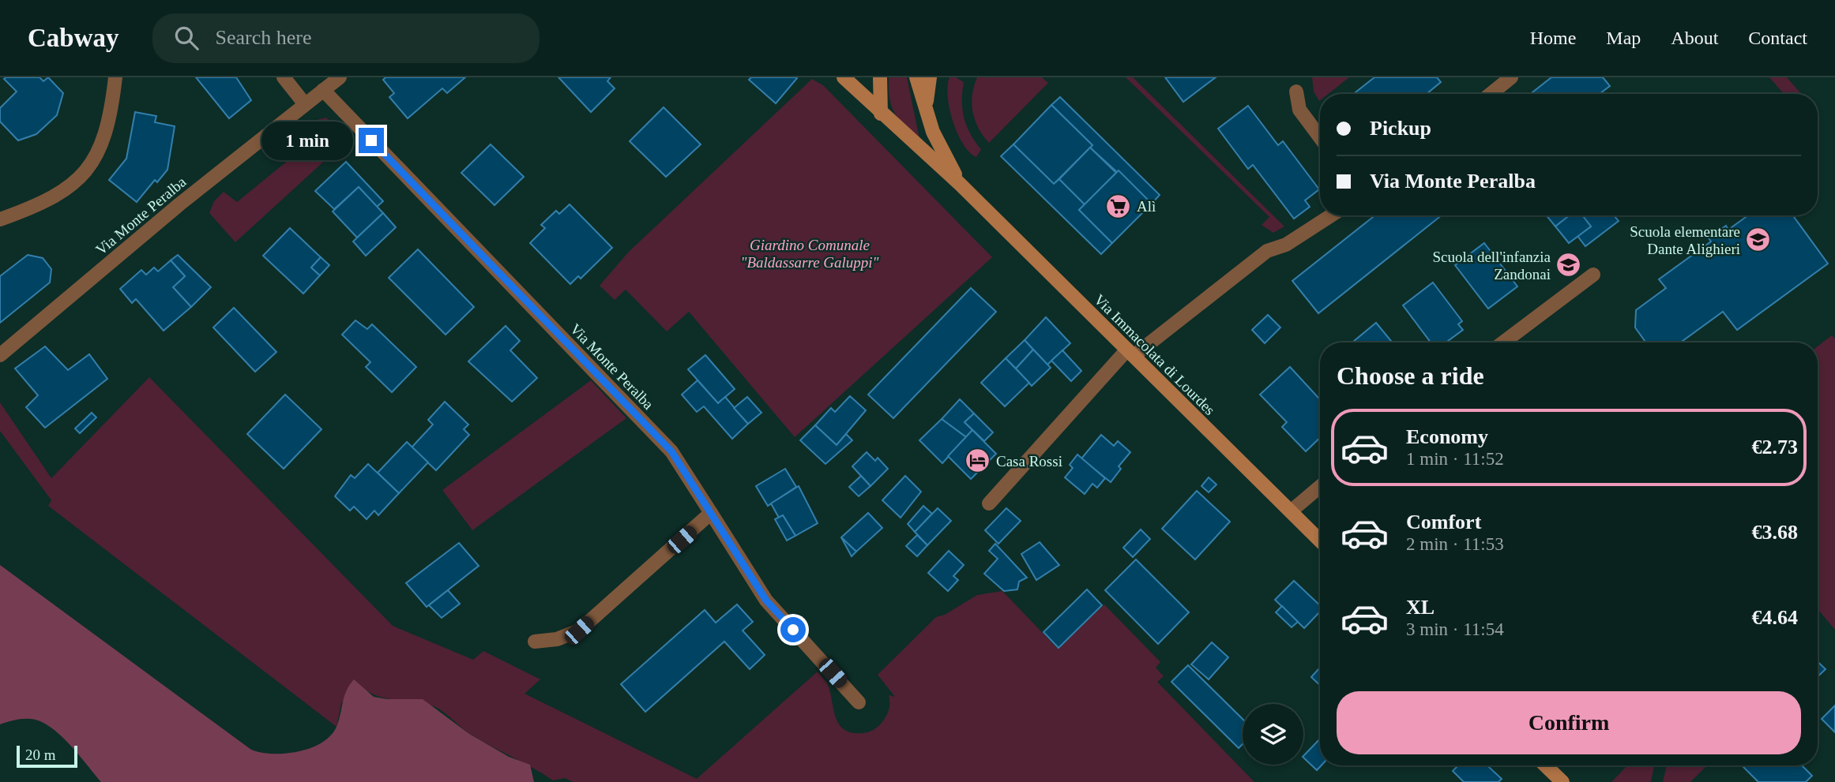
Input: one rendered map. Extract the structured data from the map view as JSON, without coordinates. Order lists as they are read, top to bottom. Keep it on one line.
{"streets":{"street":["Via Monte Peralba","Via Immacolata di Lourdes"]},"parks":["Giardino Comunale \"Baldassarre Galuppi\""],"places":{"supermarket":["Alì"],"school or university":["Scuola elementare Dante Alighieri","Scuola dell'infanzia Zandonai"],"hotel":["Casa Rossi"]},"scale_bar":"20 m","page":{"header":"Cabway","search":"Search here","nav":["Home","Map","About","Contact"],"banner":["Pickup","Via Monte Peralba"],"bubble":"1 min","heading":"Choose a ride","list":[{"name":"Economy","note":"1 min · 11:52","value":"€2.73"},{"name":"Comfort","note":"2 min · 11:53","value":"€3.68"},{"name":"XL","note":"3 min · 11:54","value":"€4.64"}],"buttons":"Confirm","scale":"20 m"}}
